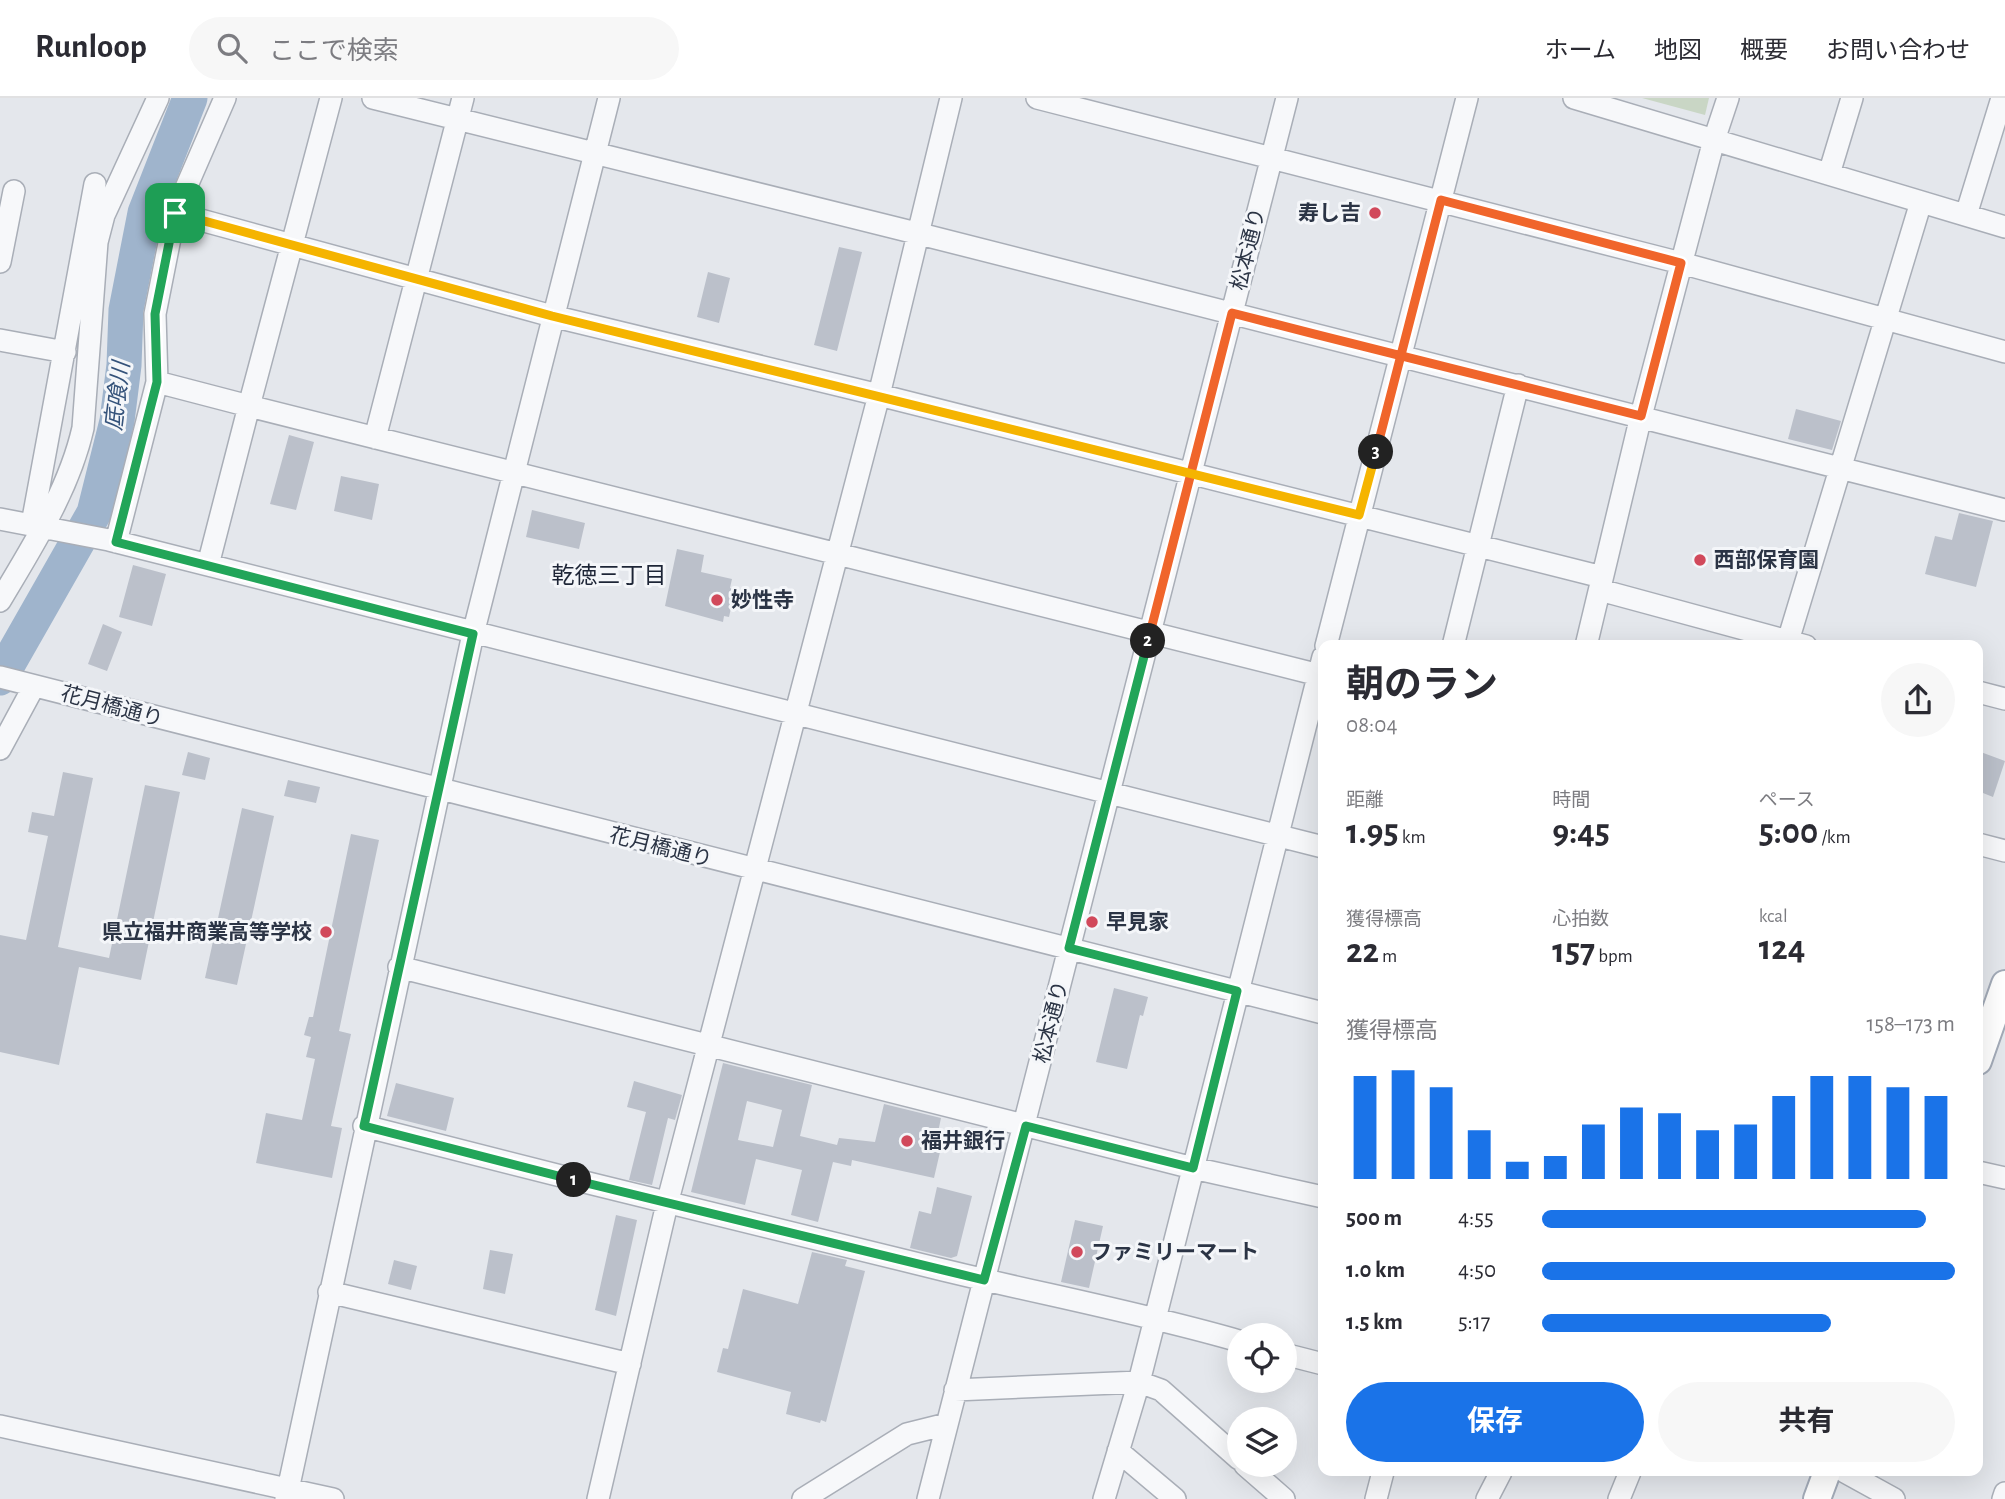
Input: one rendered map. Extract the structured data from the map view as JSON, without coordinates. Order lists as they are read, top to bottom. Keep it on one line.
{"streets":{"street":["松本通り","花月橋通り"]},"crossings":[["松本通り","花月橋通り"]],"districts":["乾徳三丁目"],"water":["底喰川"],"places":["寿し吉","西部保育園","妙性寺","早見家","県立福井商業高等学校","福井銀行","ファミリーマート"],"page":{"header":"Runloop","search":"ここで検索","nav":["ホーム","地図","概要","お問い合わせ"],"pins":["3","2","1"],"heading":["朝のラン","08:04"],"stats":[["距離","1.95 km"],["時間","9:45"],["ペース","5:00 /km"],["獲得標高","22 m"],["心拍数","157 bpm"],["kcal","124"]],"chart":["獲得標高","158–173 m"],"list":[{"name":"500 m","note":"4:55"},{"name":"1.0 km","note":"4:50"},{"name":"1.5 km","note":"5:17"}],"buttons":["保存","共有"]}}
